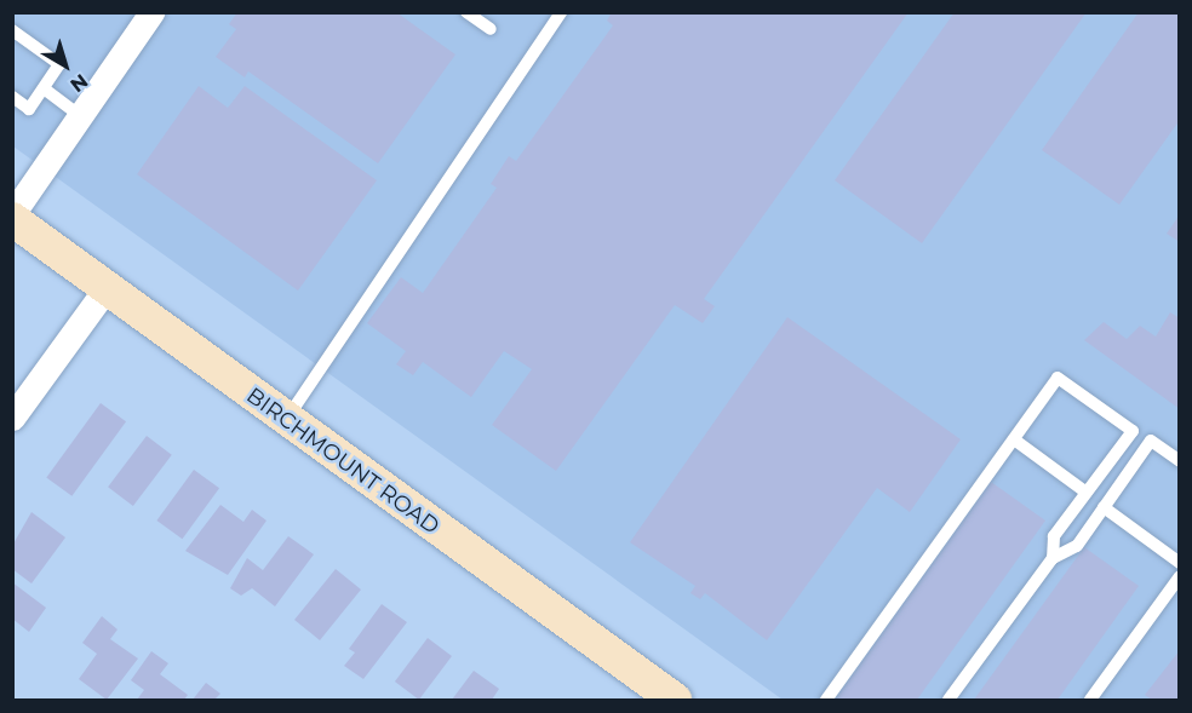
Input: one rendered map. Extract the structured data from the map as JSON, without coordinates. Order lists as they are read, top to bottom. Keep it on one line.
{"streets":{"main road":["BIRCHMOUNT ROAD"]},"north":"bottom right"}
